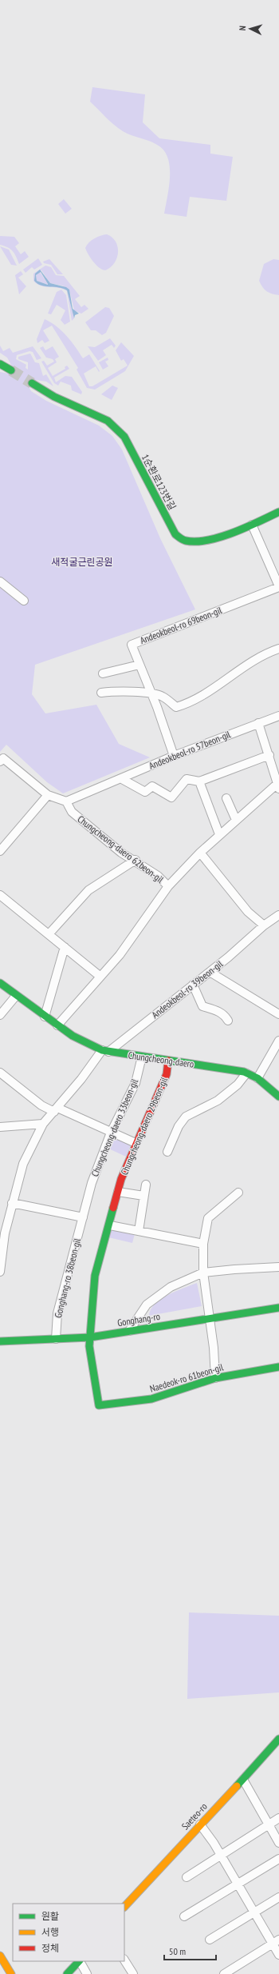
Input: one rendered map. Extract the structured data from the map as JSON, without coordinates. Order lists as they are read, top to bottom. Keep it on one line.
{"streets":{"street":["1순환로123번길","Andeokbeol-ro 69beon-gil","Andeokbeol-ro 57beon-gil","Chungcheong-daero 62beon-gil","Andeokbeol-ro 39beon-gil","Chungcheong-daero","Chungcheong-daero 29beon-gil","Chungcheong-daero 33beon-gil","Gonghang-ro 38beon-gil","Gonghang-ro","Naedeok-ro 61beon-gil","Saeteo-ro"]},"crossings":[["Andeokbeol-ro 69beon-gil","Andeokbeol-ro 57beon-gil"],["Andeokbeol-ro 57beon-gil","Chungcheong-daero 62beon-gil"],["Andeokbeol-ro 39beon-gil","Chungcheong-daero"],["Chungcheong-daero","Chungcheong-daero 29beon-gil"],["Chungcheong-daero","Chungcheong-daero 33beon-gil"],["Chungcheong-daero 29beon-gil","Gonghang-ro"],["Chungcheong-daero 29beon-gil","Naedeok-ro 61beon-gil"],["Chungcheong-daero 33beon-gil","Gonghang-ro 38beon-gil"],["Gonghang-ro 38beon-gil","Gonghang-ro"]],"parks":["새적굴근린공원"],"legend":["원활","서행","정체"],"scale_bar":"50 m","north":"left"}
